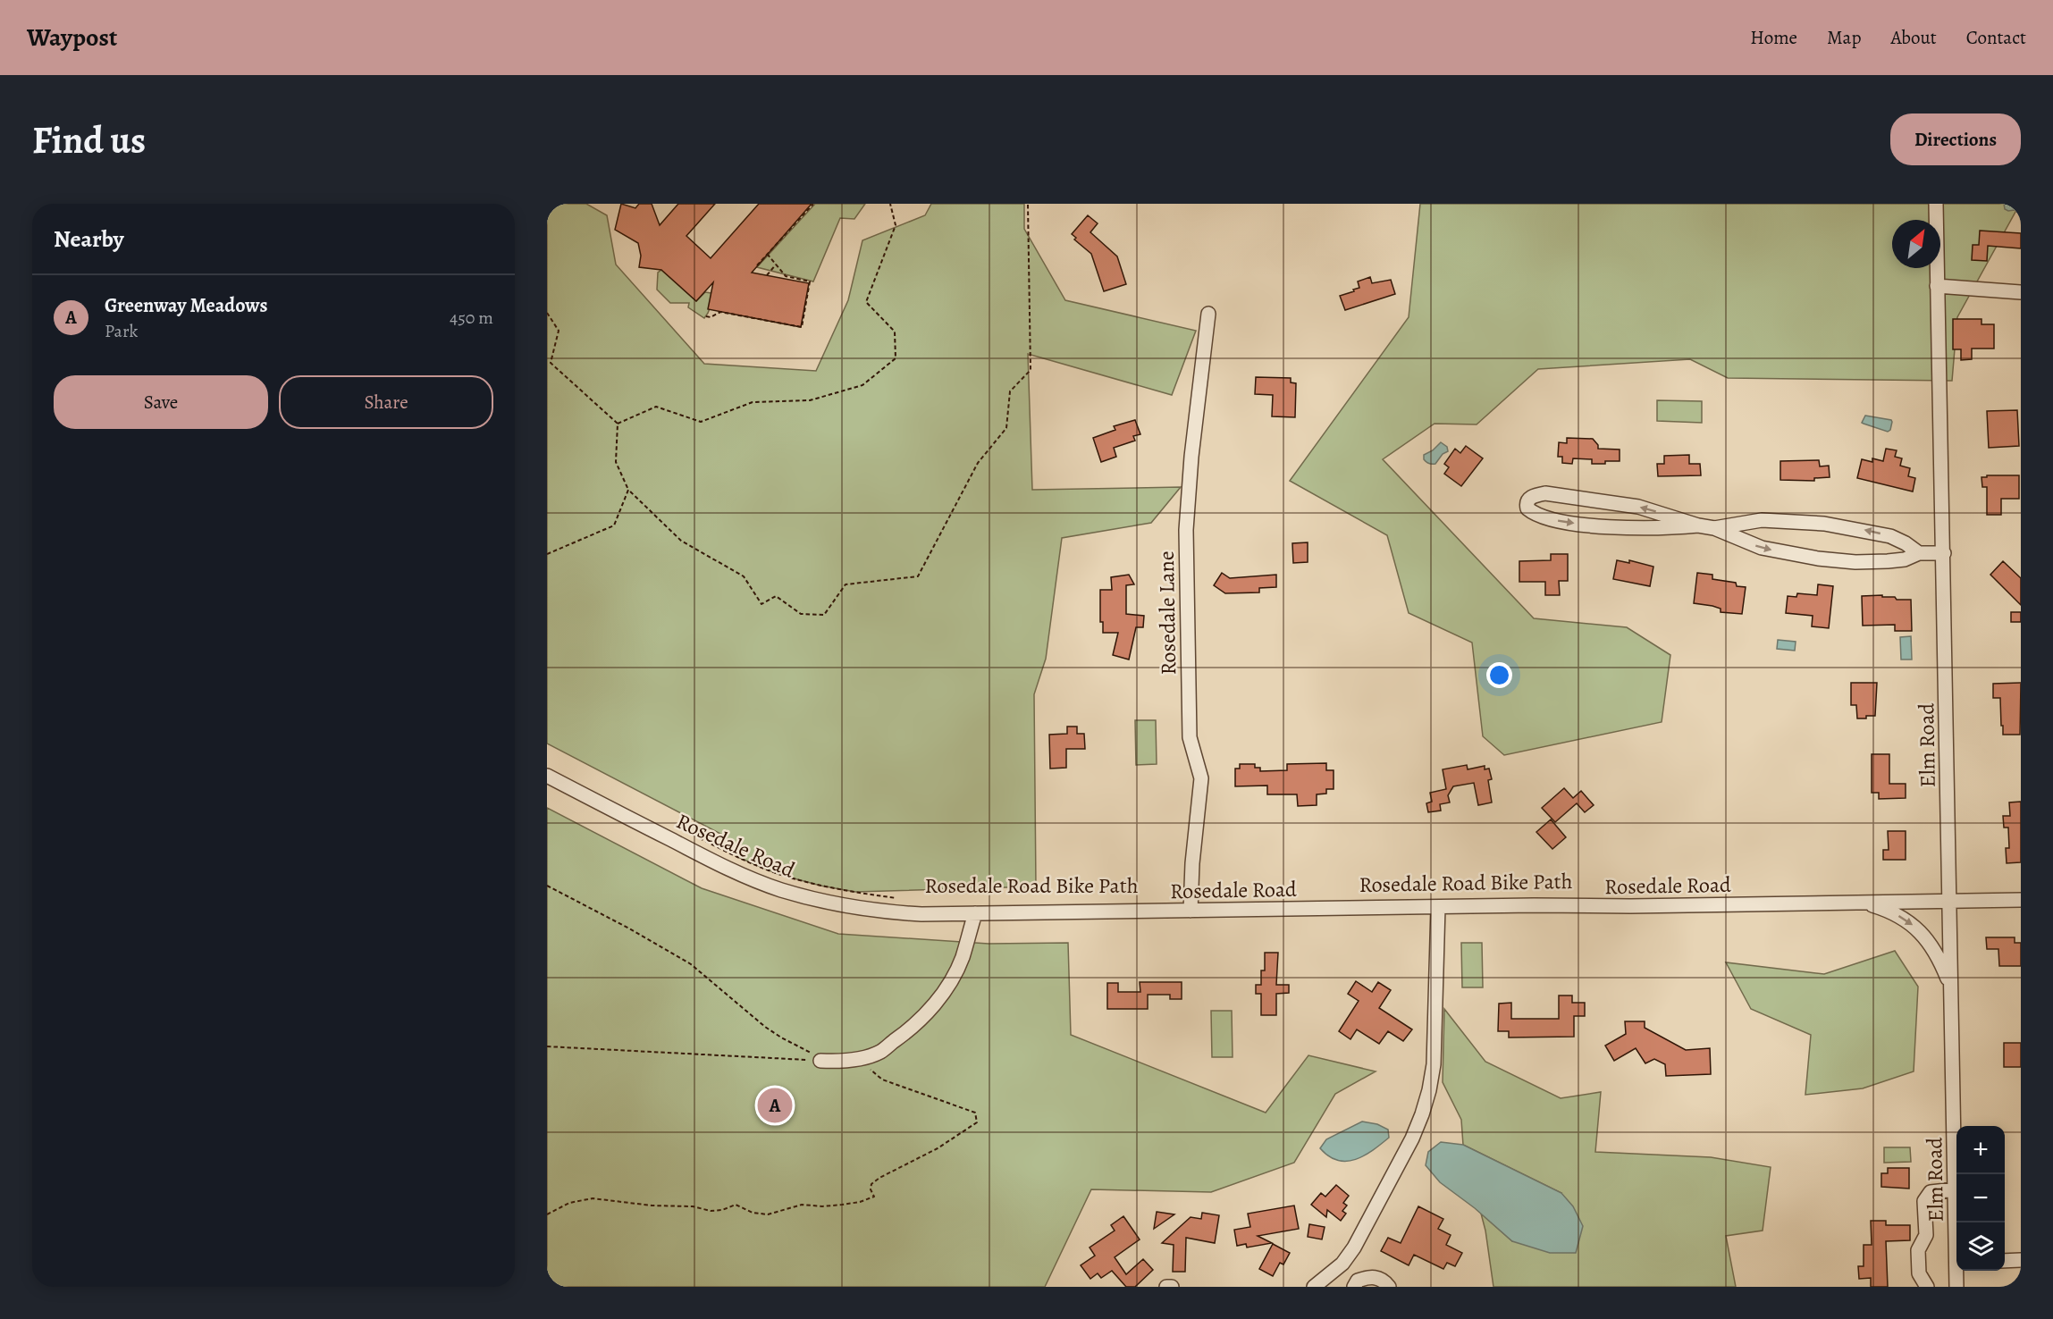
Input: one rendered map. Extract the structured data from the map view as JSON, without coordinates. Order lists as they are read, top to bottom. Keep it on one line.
{"streets":{"street":["Rosedale Lane","Elm Road","Rosedale Road"],"path":["Rosedale Road Bike Path"]},"crossings":[["Rosedale Lane","Rosedale Road"],["Elm Road","Rosedale Road"]],"north":"top right","page":{"header":"Waypost","nav":["Home","Map","About","Contact"],"buttons":["Directions",["Save","Share"]],"title":"Find us","heading":"Nearby","list":[{"mark":"A","name":"Greenway Meadows","note":"Park","value":"450 m"}],"pins":"A","map_buttons":["+","−"]}}
